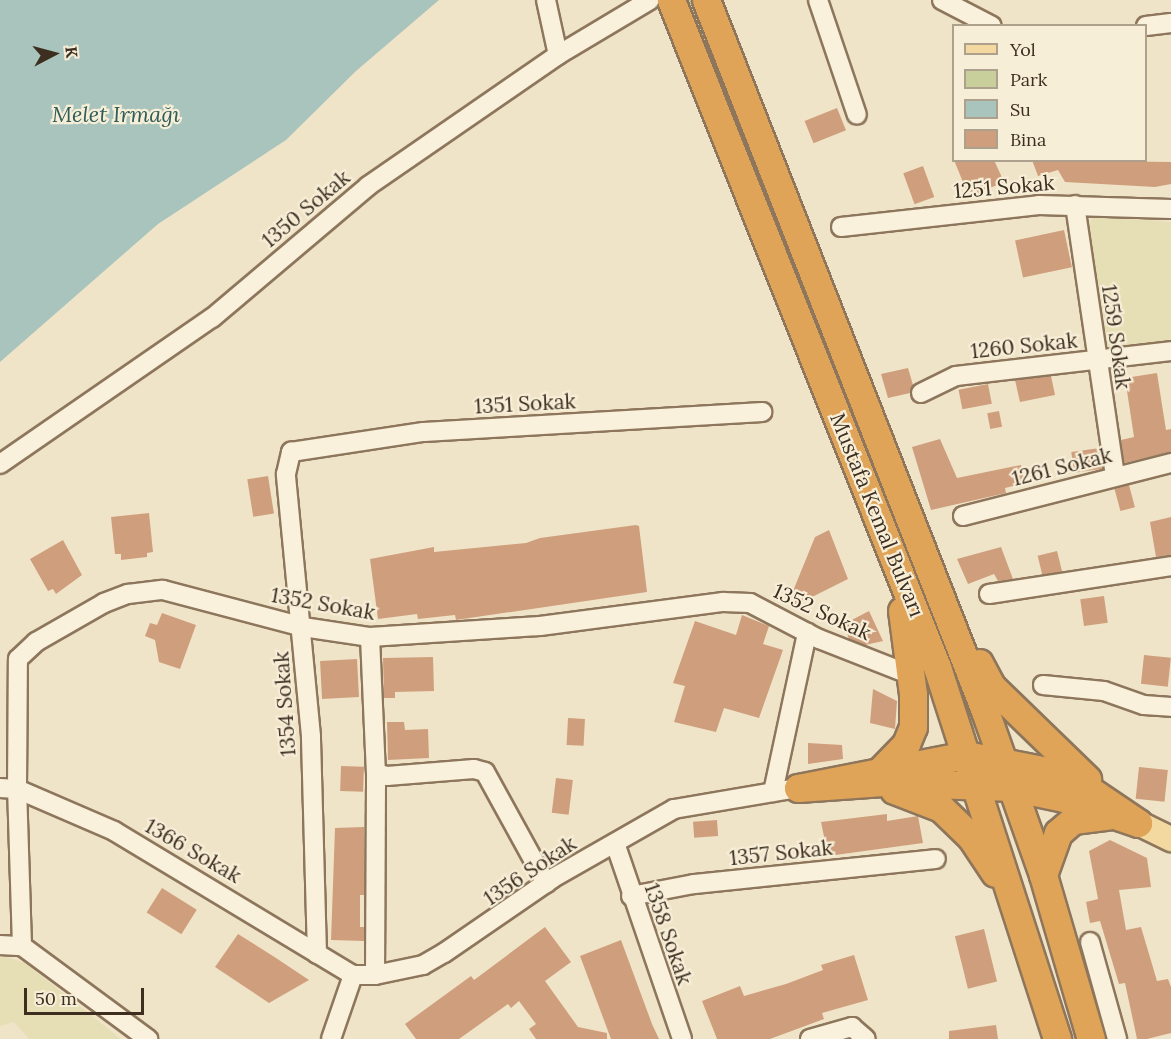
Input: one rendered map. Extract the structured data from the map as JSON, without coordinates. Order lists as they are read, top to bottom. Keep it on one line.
{"streets":{"highway":["Mustafa Kemal Bulvarı"],"street":["1251 Sokak","1350 Sokak","1259 Sokak","1260 Sokak","1351 Sokak","1261 Sokak","1352 Sokak","1354 Sokak","1366 Sokak","1357 Sokak","1356 Sokak","1358 Sokak"]},"crossings":[["1251 Sokak","1259 Sokak"],["1259 Sokak","1260 Sokak"],["1259 Sokak","1261 Sokak"],["1351 Sokak","1354 Sokak"],["1352 Sokak","1354 Sokak"],["1352 Sokak","1366 Sokak"],["1354 Sokak","1366 Sokak"],["1366 Sokak","1356 Sokak"],["1357 Sokak","1358 Sokak"],["1356 Sokak","1358 Sokak"]],"water":["Melet Irmağı"],"legend":["Yol","Park","Su","Bina"],"scale_bar":"50 m","north":"right"}
